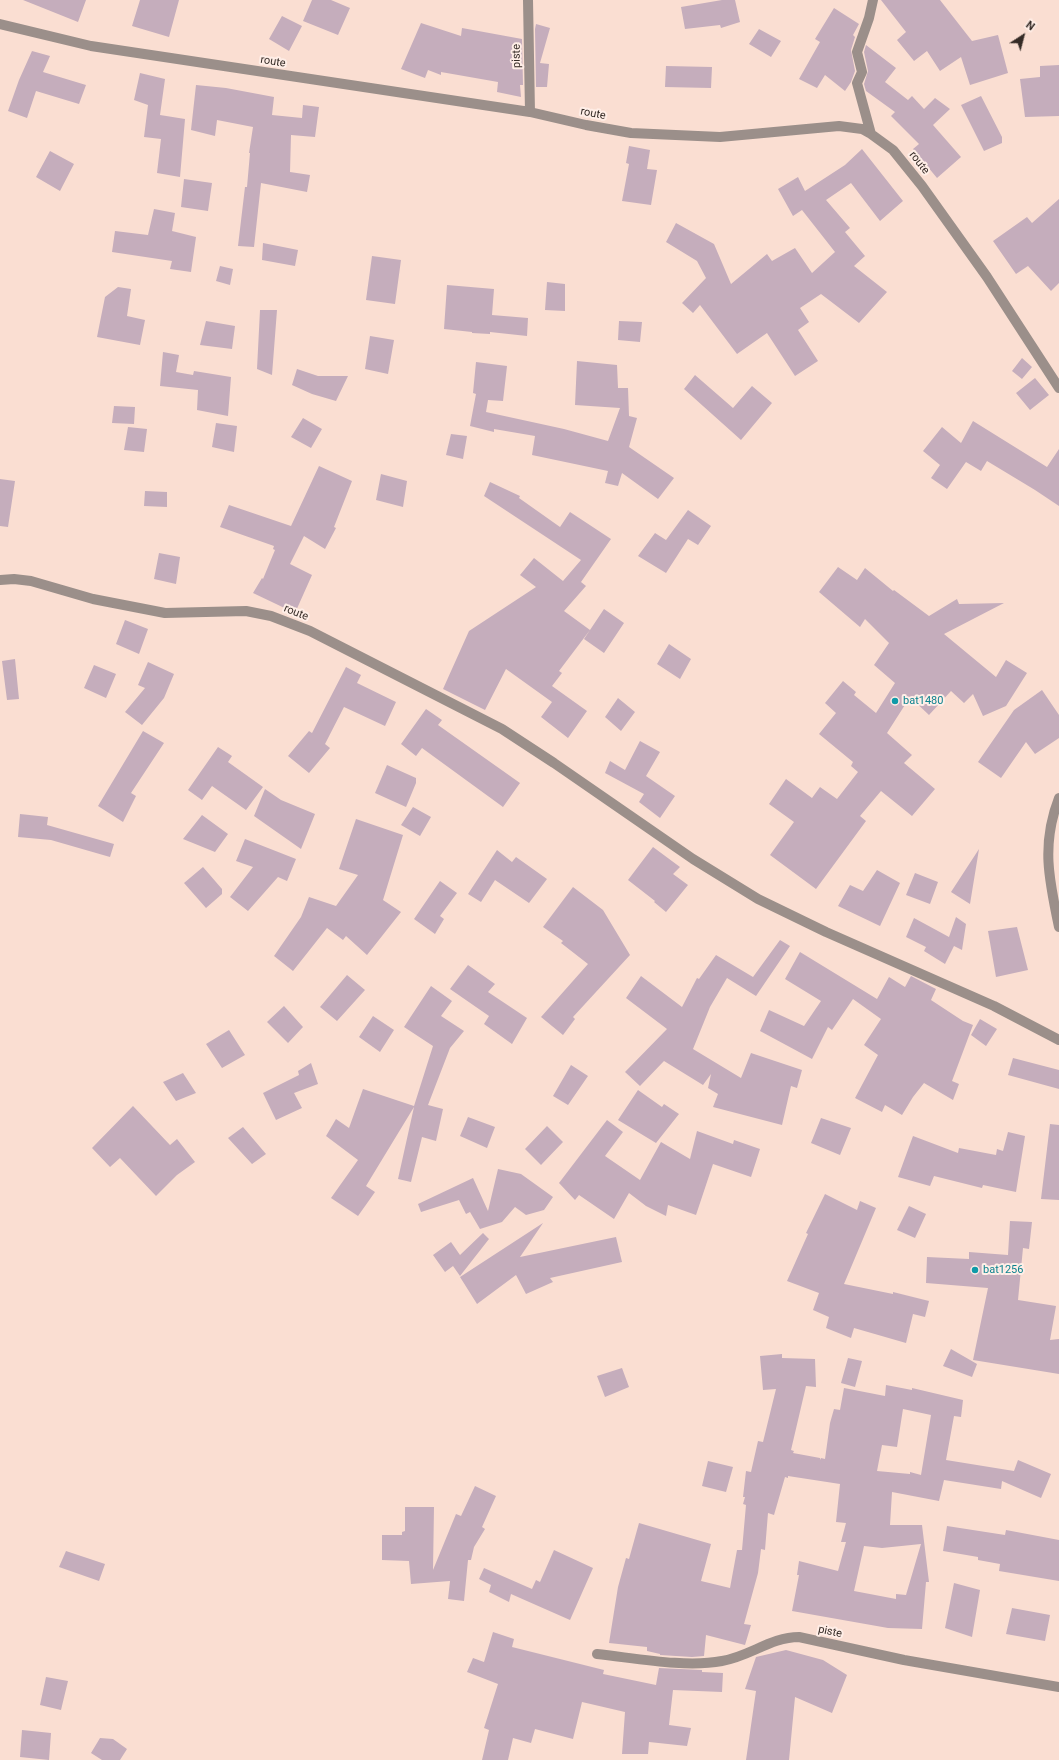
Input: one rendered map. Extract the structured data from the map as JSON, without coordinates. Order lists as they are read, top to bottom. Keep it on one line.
{"streets":{"street":["piste","route"]},"crossings":[["piste","route"]],"places":["bat1480","bat1256"],"north":"top right"}
